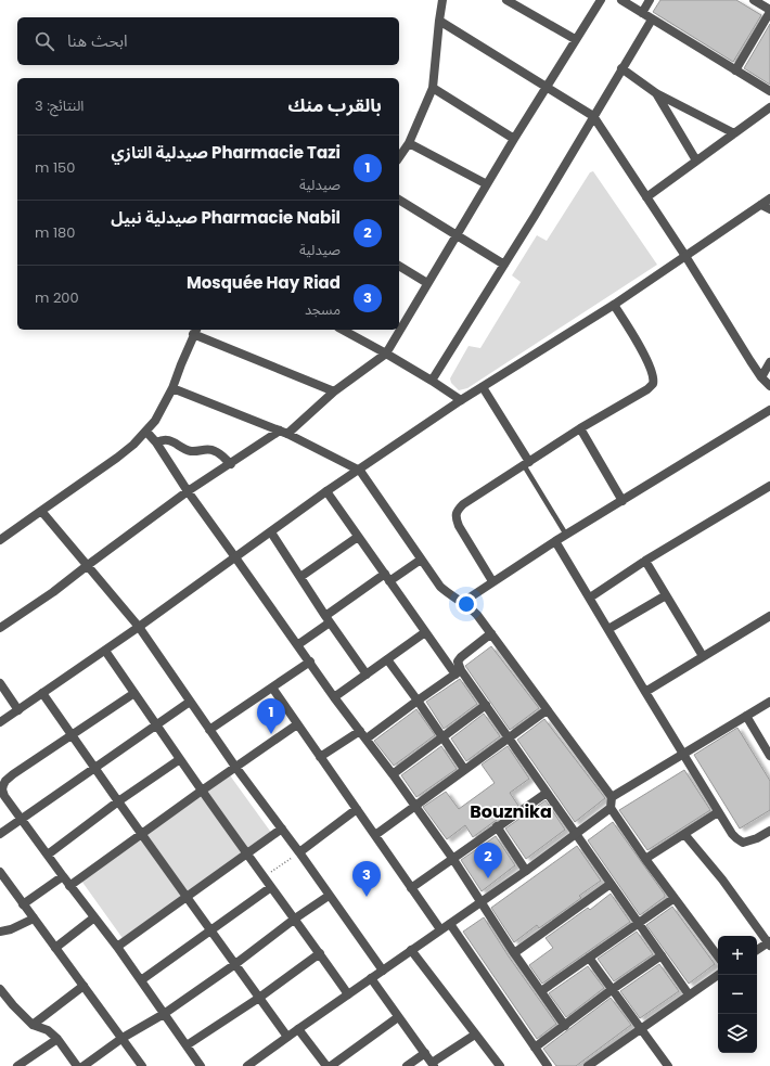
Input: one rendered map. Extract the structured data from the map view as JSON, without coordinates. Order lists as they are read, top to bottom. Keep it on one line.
{"districts":["Bouznika"],"page":{"search":"ابحث هنا","heading":["بالقرب منك","النتائج: 3"],"list":[{"mark":"1","name":"Pharmacie Tazi صيدلية التازي","note":"صيدلية","value":"150 m"},{"mark":"2","name":"Pharmacie Nabil صيدلية نبيل","note":"صيدلية","value":"180 m"},{"mark":"3","name":"Mosquée Hay Riad","note":"مسجد","value":"200 m"}],"pins":["1","2","3"],"map_buttons":["+","−"]}}
